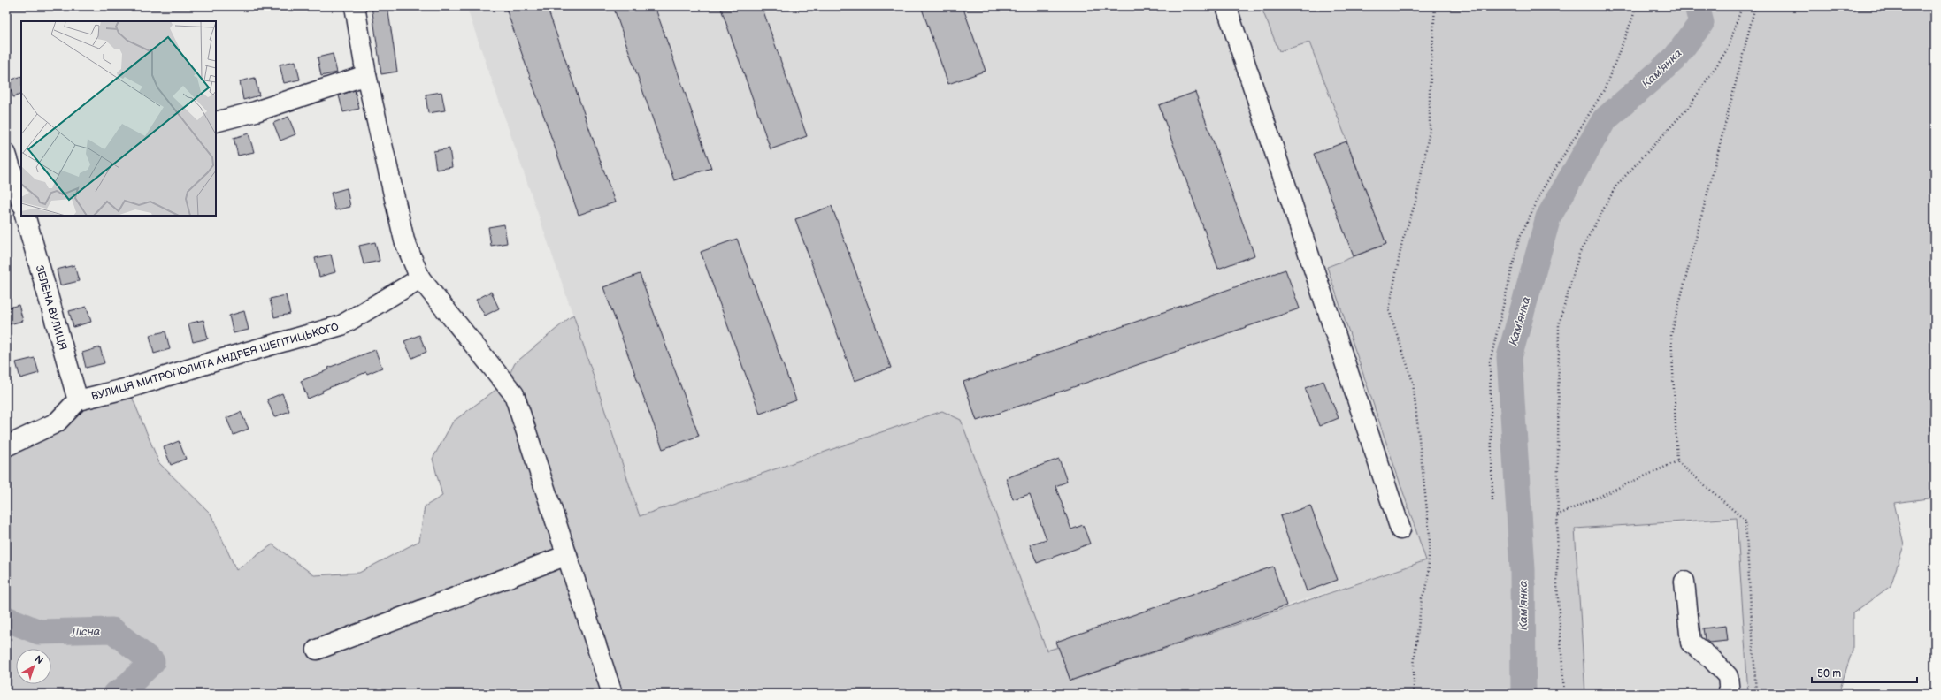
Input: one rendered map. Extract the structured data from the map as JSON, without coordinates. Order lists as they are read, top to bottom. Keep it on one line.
{"streets":{"street":["ЗЕЛЕНА ВУЛИЦЯ","ВУЛИЦЯ МИТРОПОЛИТА АНДРЕЯ ШЕПТИЦЬКОГО"]},"crossings":[["ЗЕЛЕНА ВУЛИЦЯ","ВУЛИЦЯ МИТРОПОЛИТА АНДРЕЯ ШЕПТИЦЬКОГО"]],"water":["Кам'янка","Лісна"],"scale_bar":"50 m","north":"top right"}
